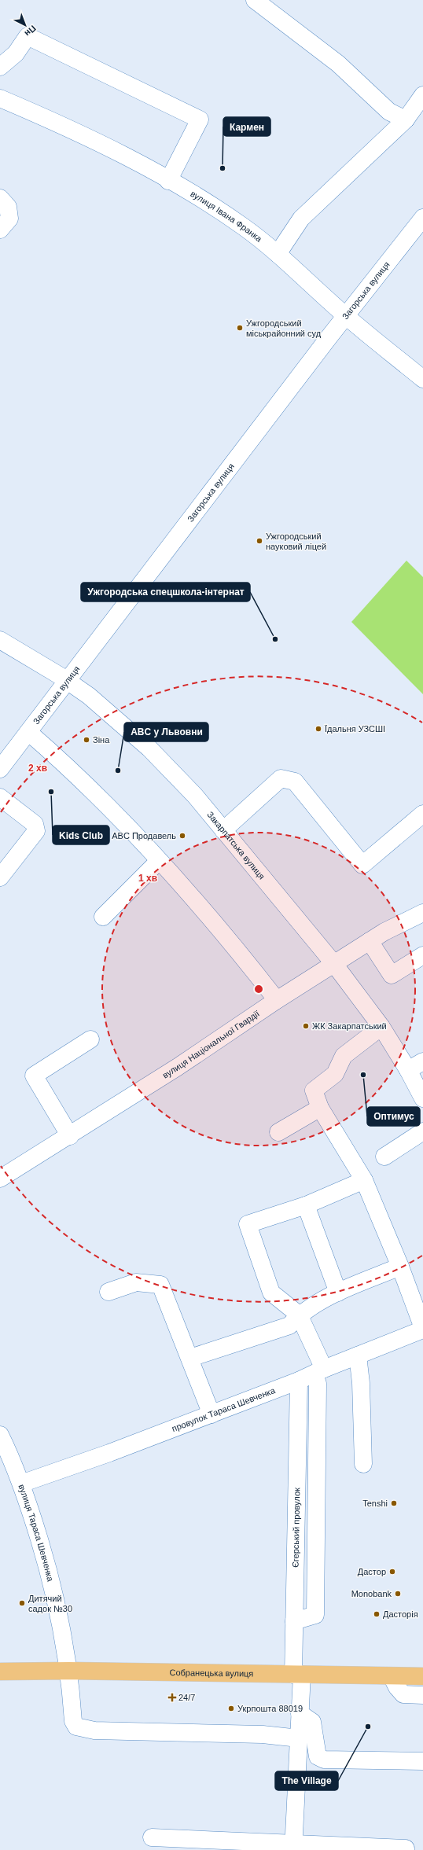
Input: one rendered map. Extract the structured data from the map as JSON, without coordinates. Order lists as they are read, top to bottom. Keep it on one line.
{"streets":{"main road":["Собранецька вулиця"],"street":["вулиця Івана Франка","Загорська вулиця","Закарпатська вулиця","вулиця Національної Гвардії","провулок Тараса Шевченка","Єгерський провулок","вулиця Тараса Шевченка"]},"crossings":[["вулиця Івана Франка","Загорська вулиця"],["Загорська вулиця","Закарпатська вулиця"],["Закарпатська вулиця","вулиця Національної Гвардії"],["провулок Тараса Шевченка","Єгерський провулок"],["провулок Тараса Шевченка","вулиця Тараса Шевченка"],["Єгерський провулок","вулиця Тараса Шевченка"],["Єгерський провулок","Собранецька вулиця"],["вулиця Тараса Шевченка","Собранецька вулиця"]],"places":{"other":["Кармен","Ужгородський міськрайонний суд","Ужгородський науковий ліцей","Ужгородська спецшкола-інтернат","Їдальня УЗСШІ","Зіна","ABC у Львовни","Kids Club","ABC Продавель","ЖК Закарпатський","Оптимус","Tenshi","Дастор","Monobank","Дитячий садок №30","Дасторія","Укрпошта 88019","The Village"],"health":["24/7"]},"north":"bottom right","rings":["2 хв","1 хв"]}
